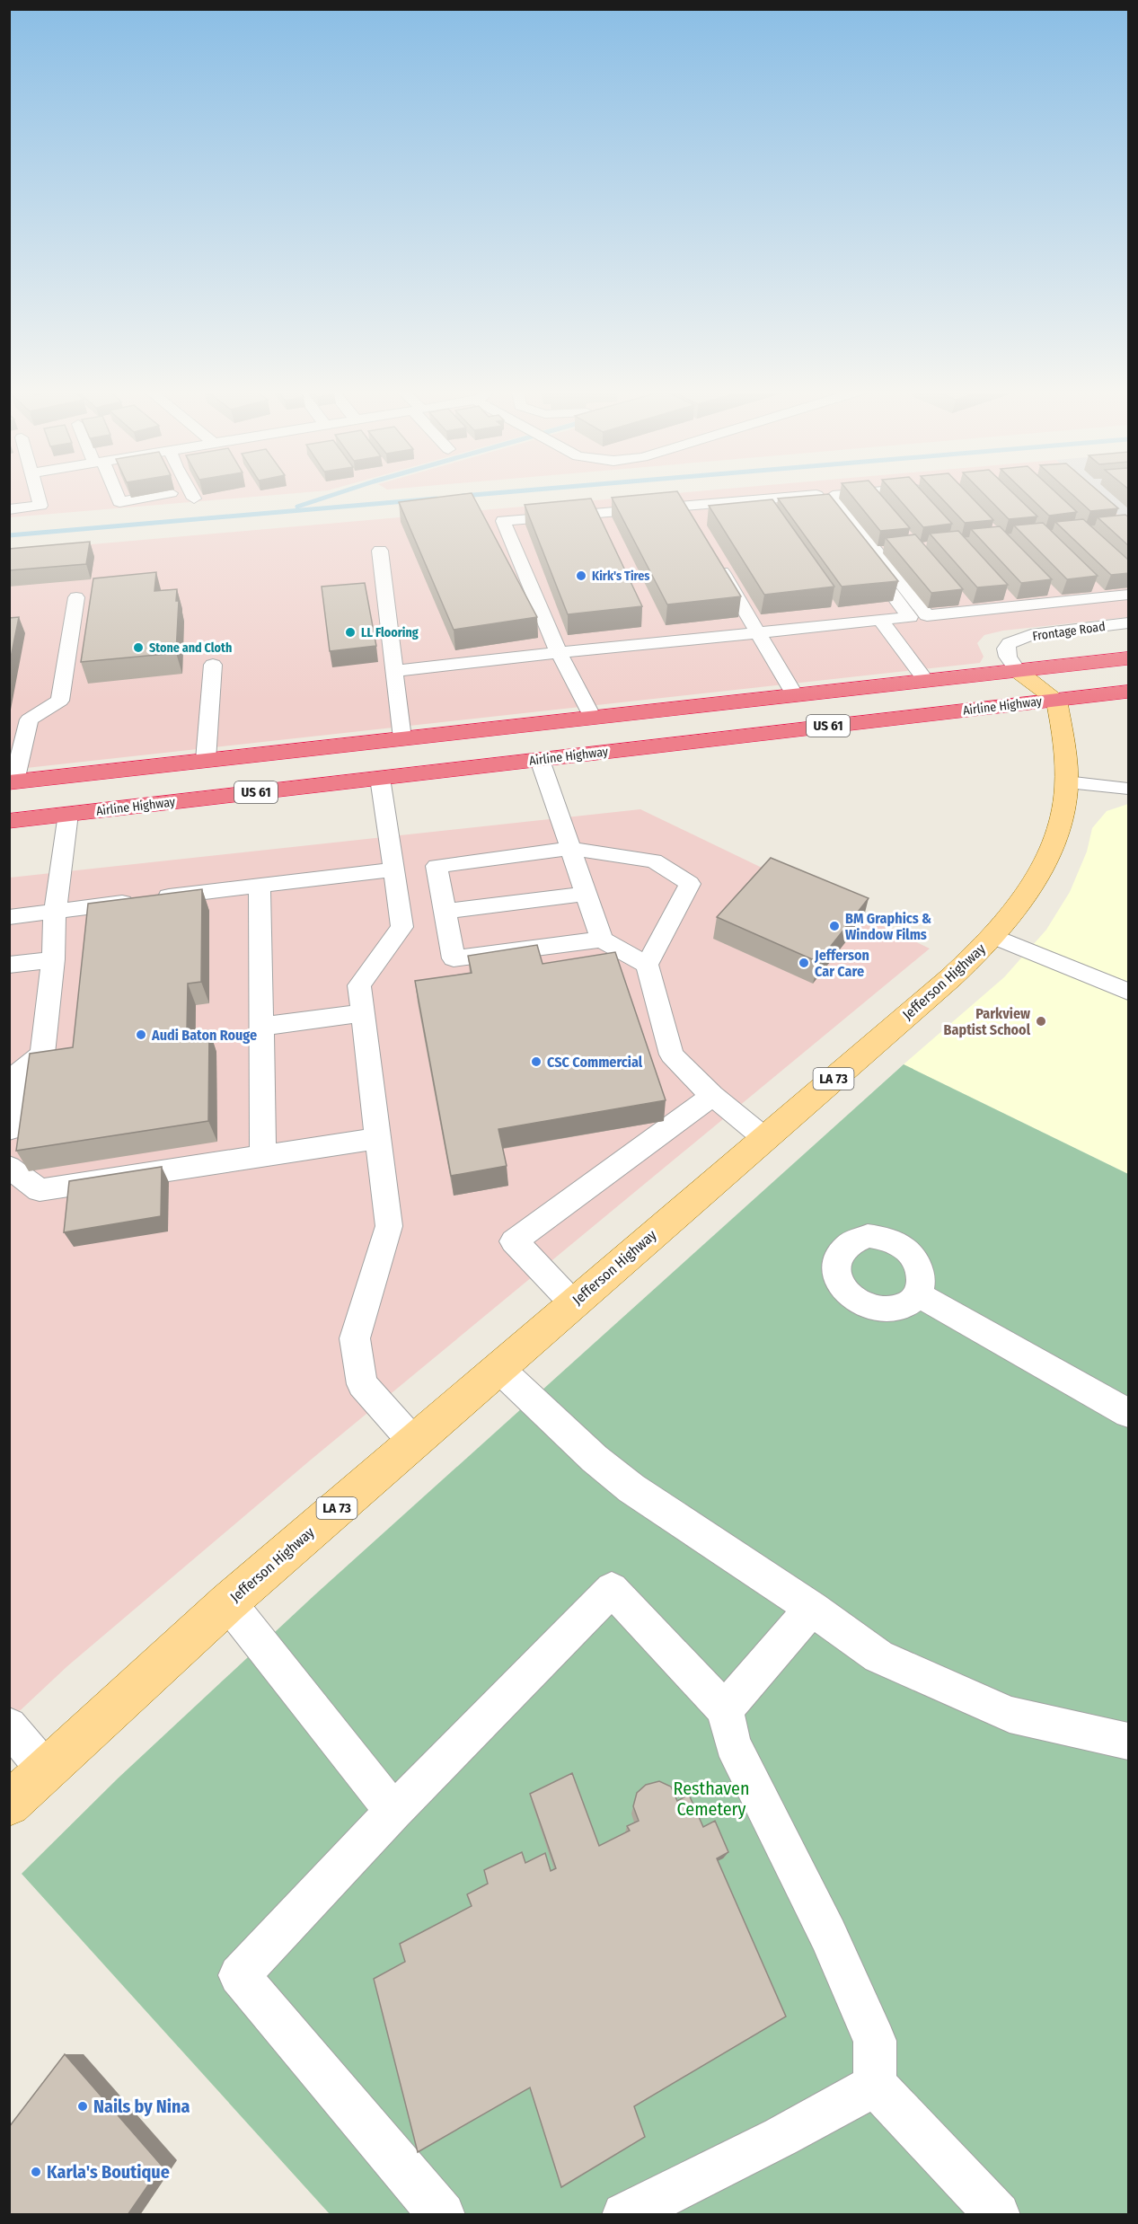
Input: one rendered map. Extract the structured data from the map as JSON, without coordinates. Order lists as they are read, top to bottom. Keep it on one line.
{"streets":{"highway":["Airline Highway","US 61"],"main road":["Jefferson Highway","LA 73"],"street":["Frontage Road"]},"crossings":[["Frontage Road","US 61"],["Airline Highway","Jefferson Highway"]],"parks":["Resthaven Cemetery"],"places":["Kirk's Tires","LL Flooring","Stone and Cloth","BM Graphics & Window Films","Jefferson Car Care","Parkview Baptist School","Audi Baton Rouge","CSC Commercial","Nails by Nina","Karla's Boutique"]}
